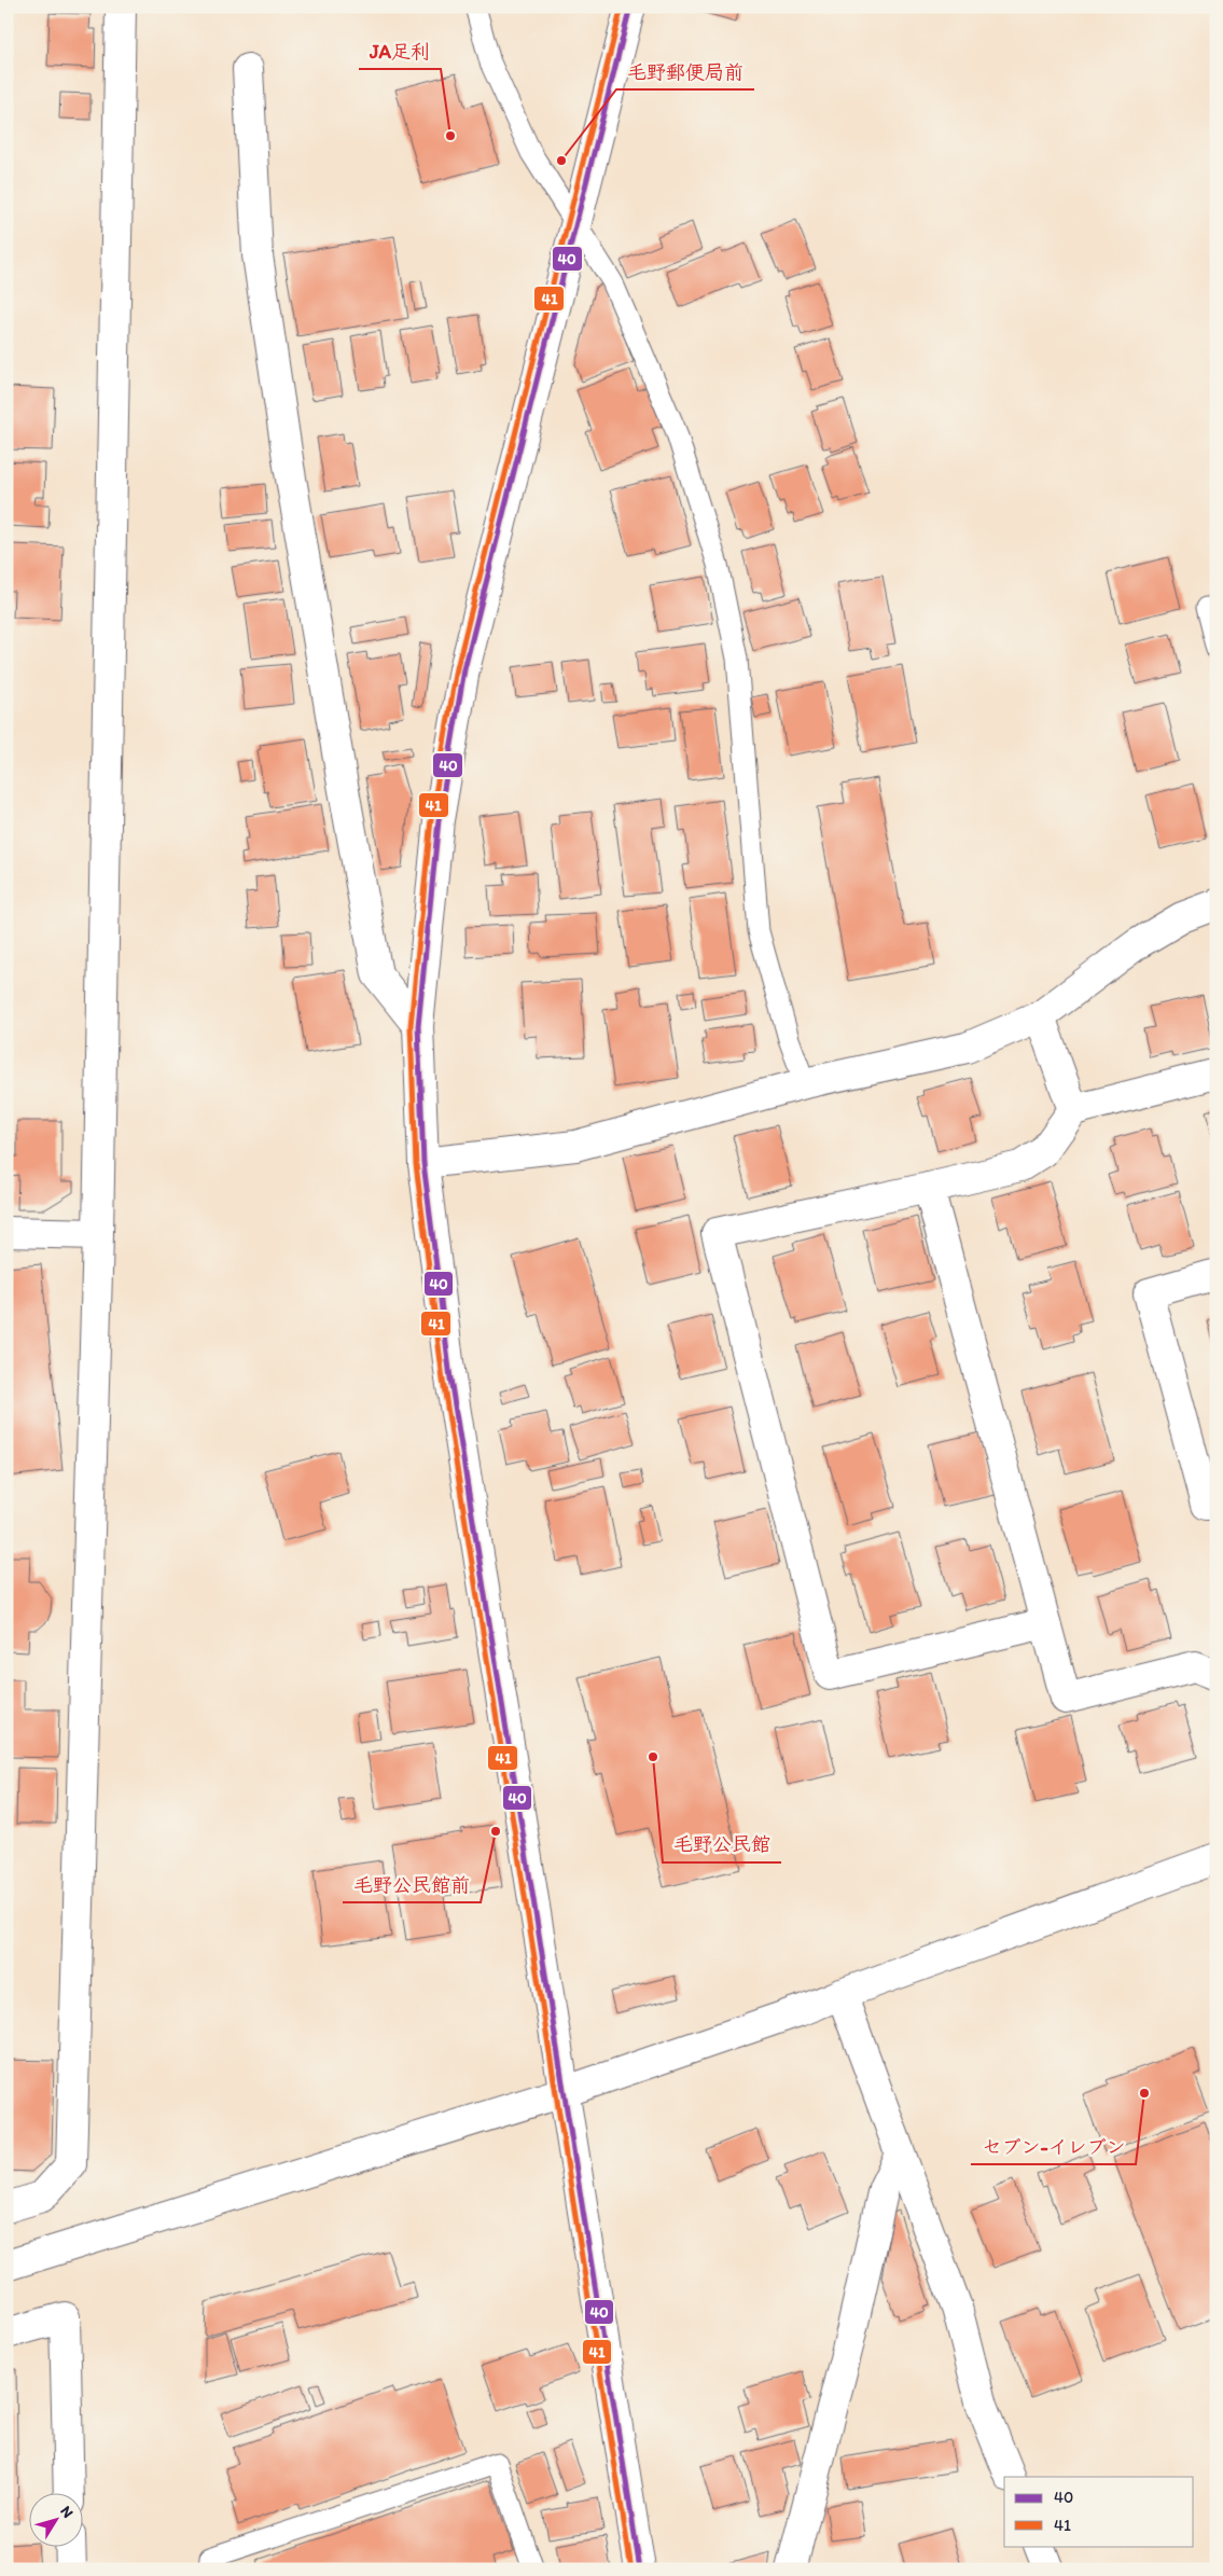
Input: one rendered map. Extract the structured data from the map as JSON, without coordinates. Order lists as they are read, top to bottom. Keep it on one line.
{"places":["JA足利","毛野郵便局前","毛野公民館","毛野公民館前","セブン-イレブン"],"lines":["transit line 40","transit line 41"],"legend":["40","41"],"north":"top right"}
